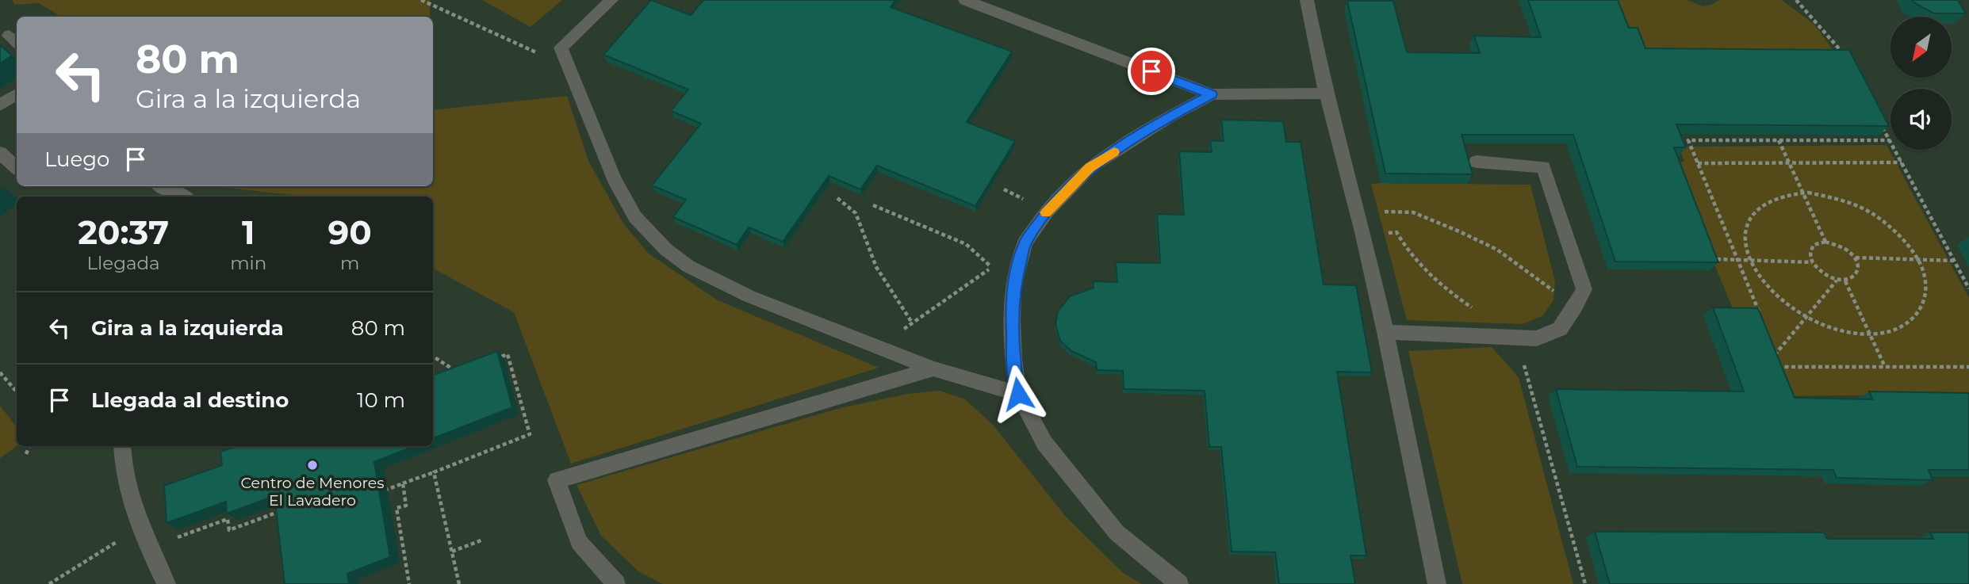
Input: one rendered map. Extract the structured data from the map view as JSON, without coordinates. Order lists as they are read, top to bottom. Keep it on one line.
{"places":["Centro de Menores El Lavadero"],"north":"bottom left","page":{"turn":["80 m","Gira a la izquierda"],"then":"Luego","eta":["20:37","Llegada","1","min","90","m"],"list":[{"name":"Gira a la izquierda","value":"80 m"},{"name":"Llegada al destino","value":"10 m"}]}}
